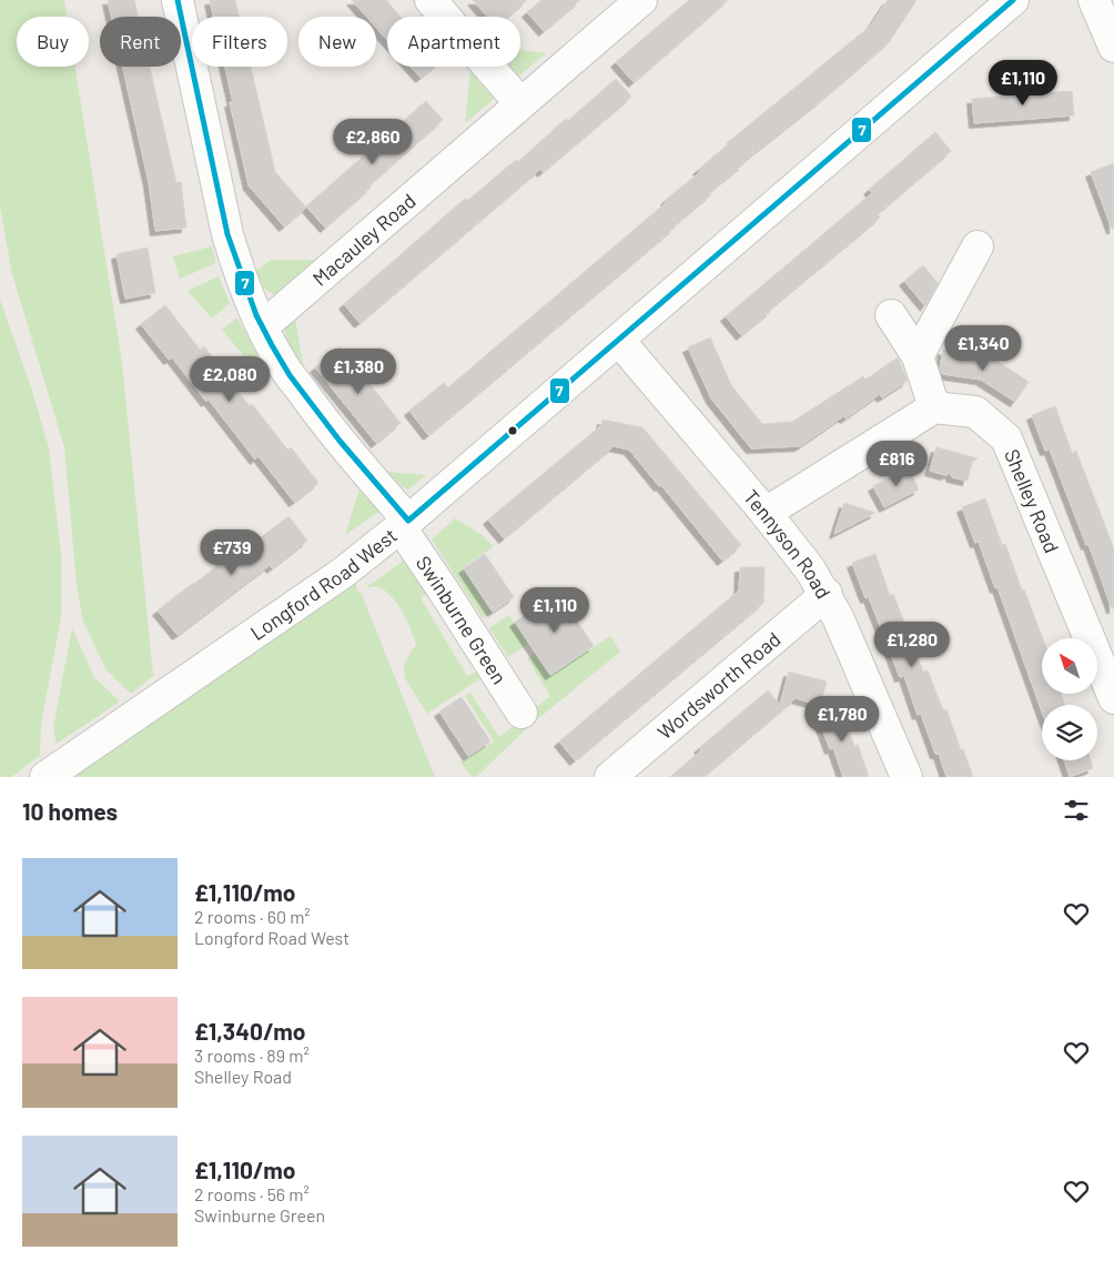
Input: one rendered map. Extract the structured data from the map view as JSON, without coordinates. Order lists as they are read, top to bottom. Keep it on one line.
{"streets":{"street":["Macauley Road","Shelley Road","Tennyson Road","Longford Road West","Swinburne Green","Wordsworth Road"]},"crossings":[["Macauley Road","Swinburne Green"],["Tennyson Road","Longford Road West"],["Tennyson Road","Wordsworth Road"],["Longford Road West","Swinburne Green"]],"lines":["transit line 7"],"north":"top left","page":{"chip":["Buy","Rent","Filters","New","Apartment"],"price":["£1,110","£2,860","£1,340","£1,380","£2,080","£816","£739","£1,110","£1,280","£1,780"],"heading":"10 homes","list":[{"name":"£1,110/mo","note":"2 rooms · 60 m² · Longford Road West"},{"name":"£1,340/mo","note":"3 rooms · 89 m² · Shelley Road"},{"name":"£1,110/mo","note":"2 rooms · 56 m² · Swinburne Green"}]}}
